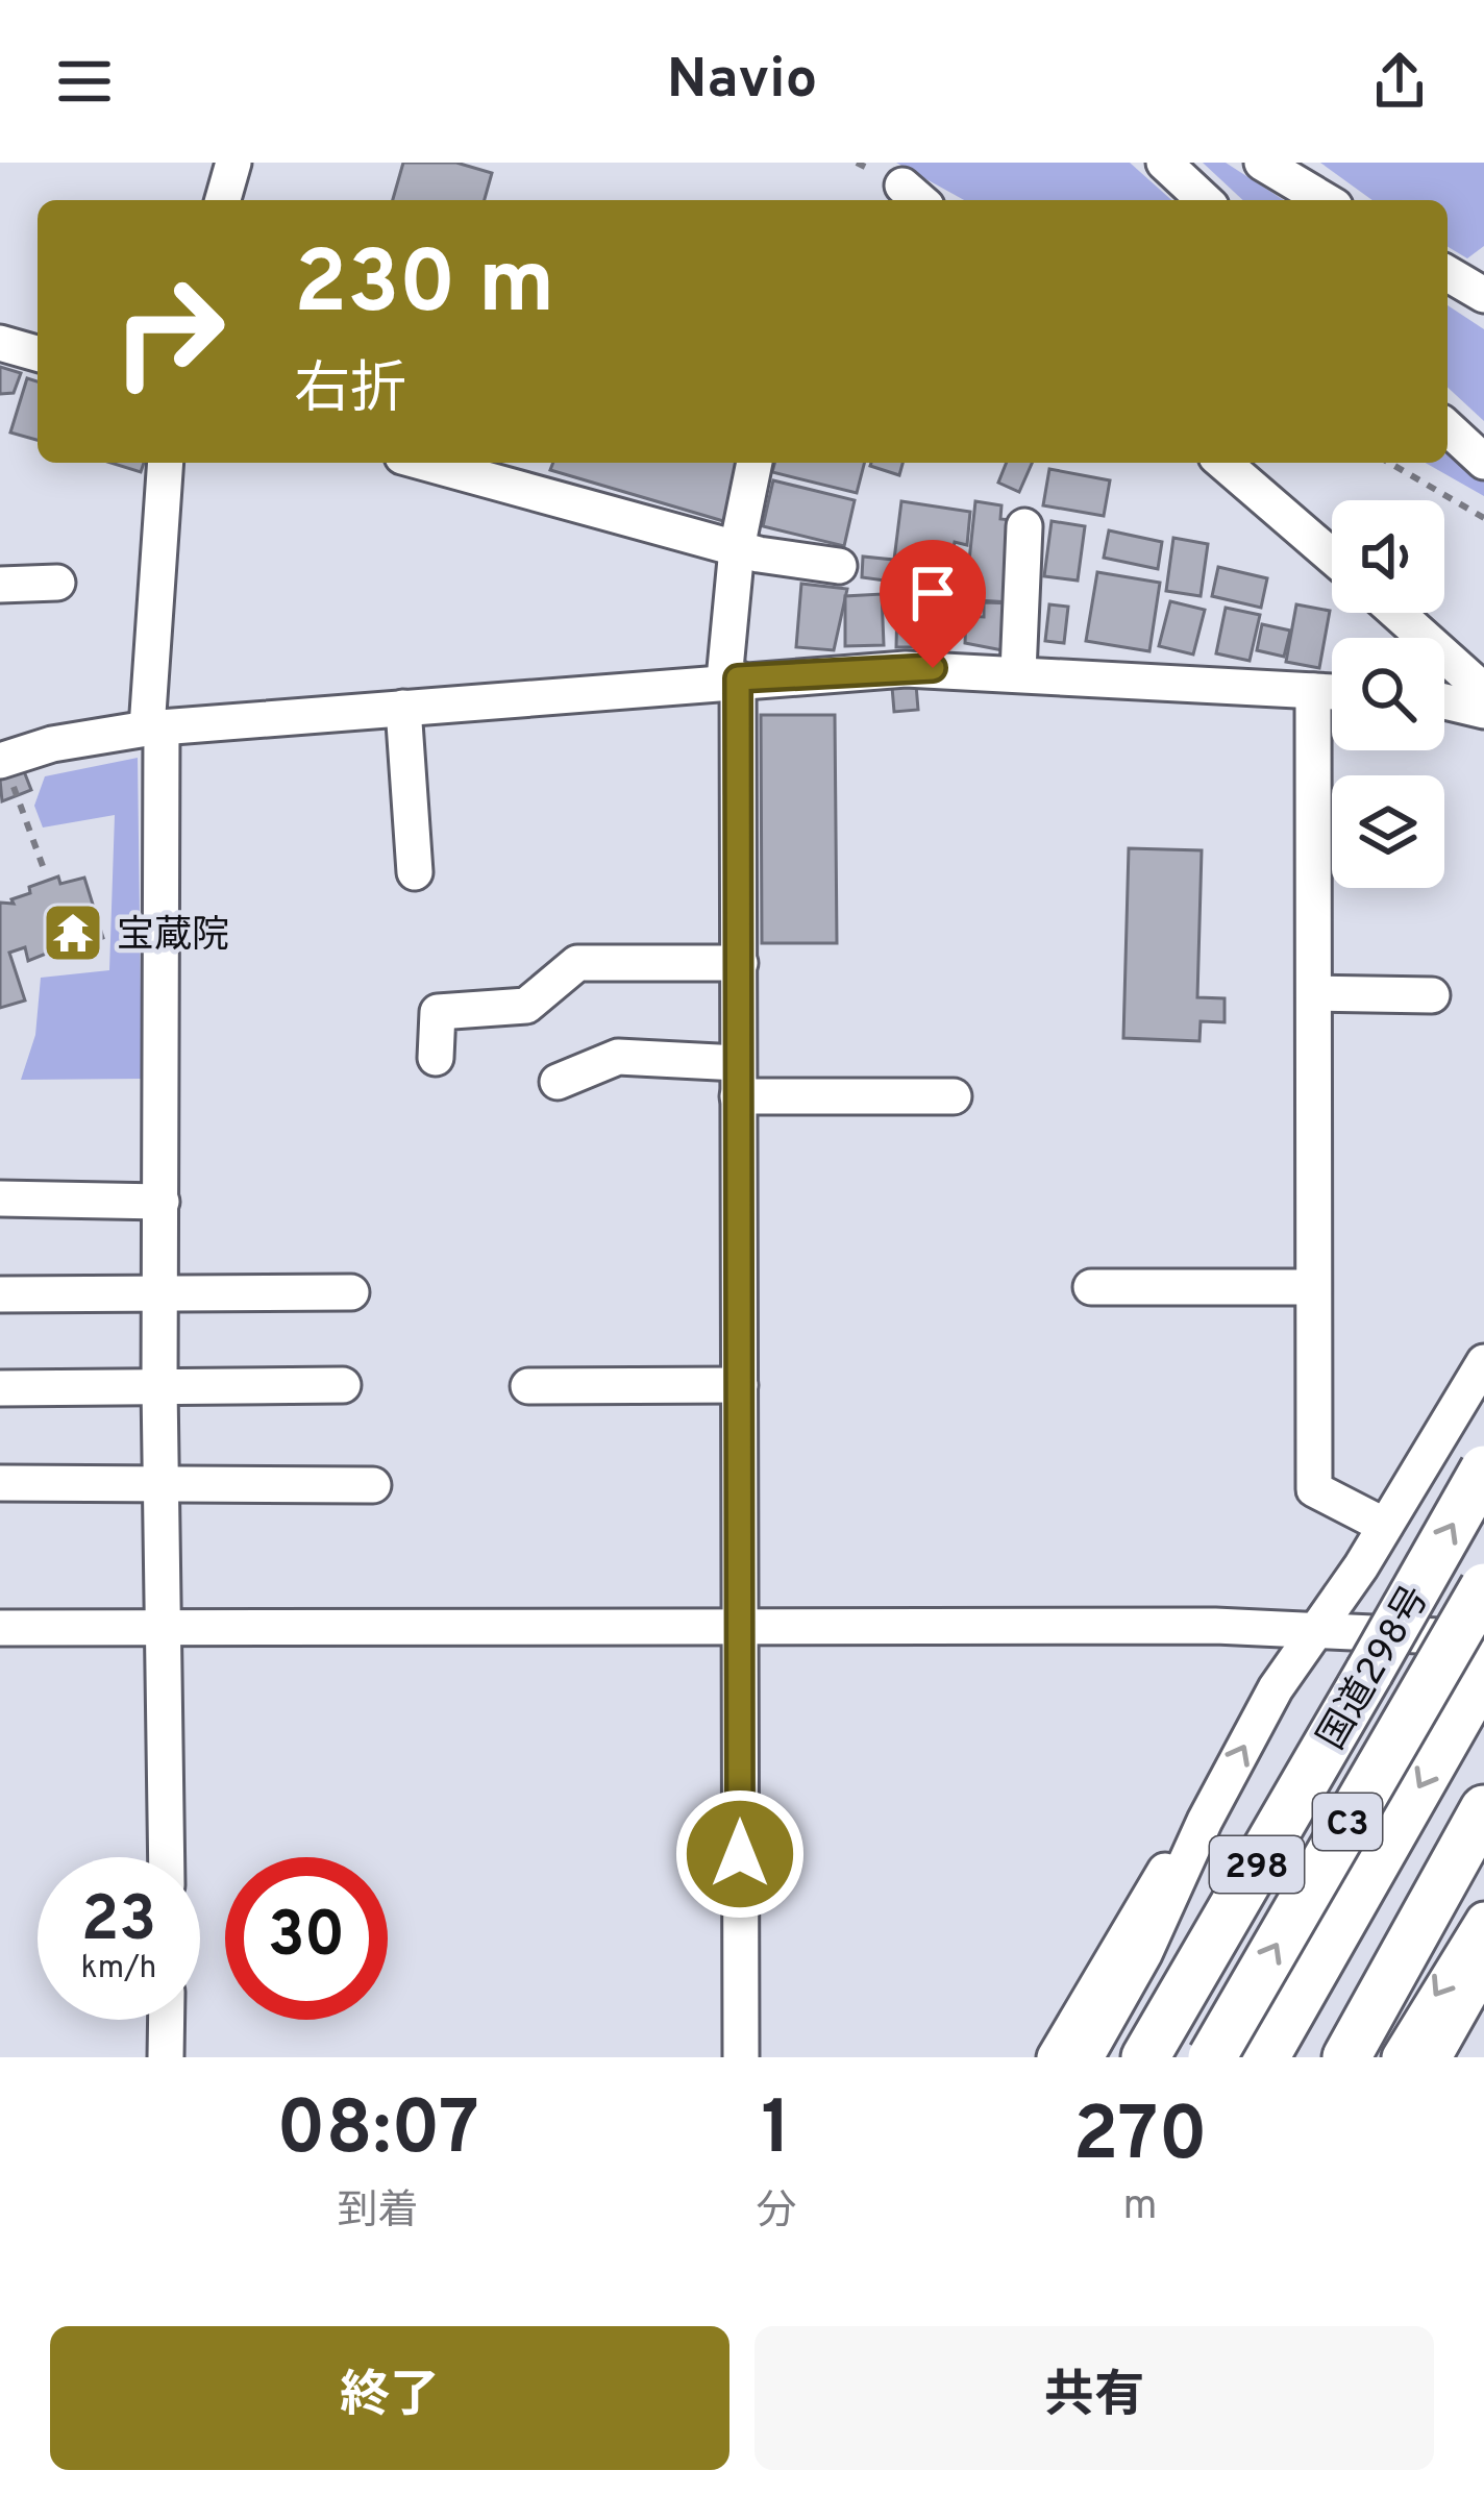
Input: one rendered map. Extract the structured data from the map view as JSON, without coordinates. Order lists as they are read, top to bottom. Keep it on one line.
{"streets":{"highway":["国道298号","C3","298"]},"places":{"temple":["宝蔵院"]},"page":{"header":"Navio","turn":["230 m","右折"],"speed":"23 km/h","limit":"30","eta":["08:07","到着","1","分","270","m"],"buttons":["終了","共有"]}}
